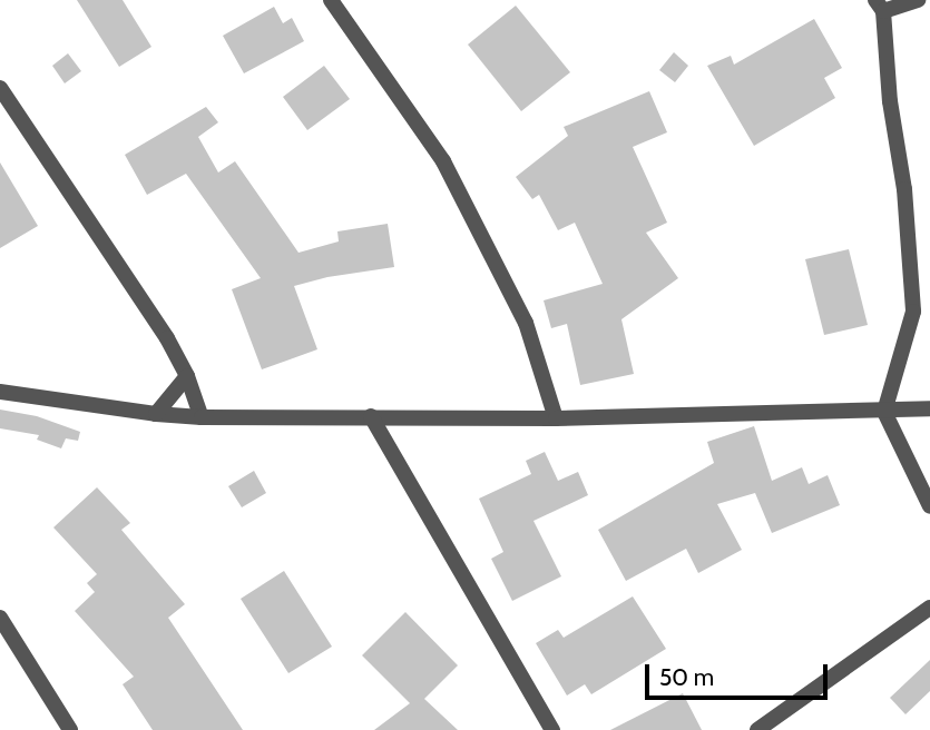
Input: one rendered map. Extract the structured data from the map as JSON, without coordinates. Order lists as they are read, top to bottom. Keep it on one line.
{"scale_bar":"50 m"}
